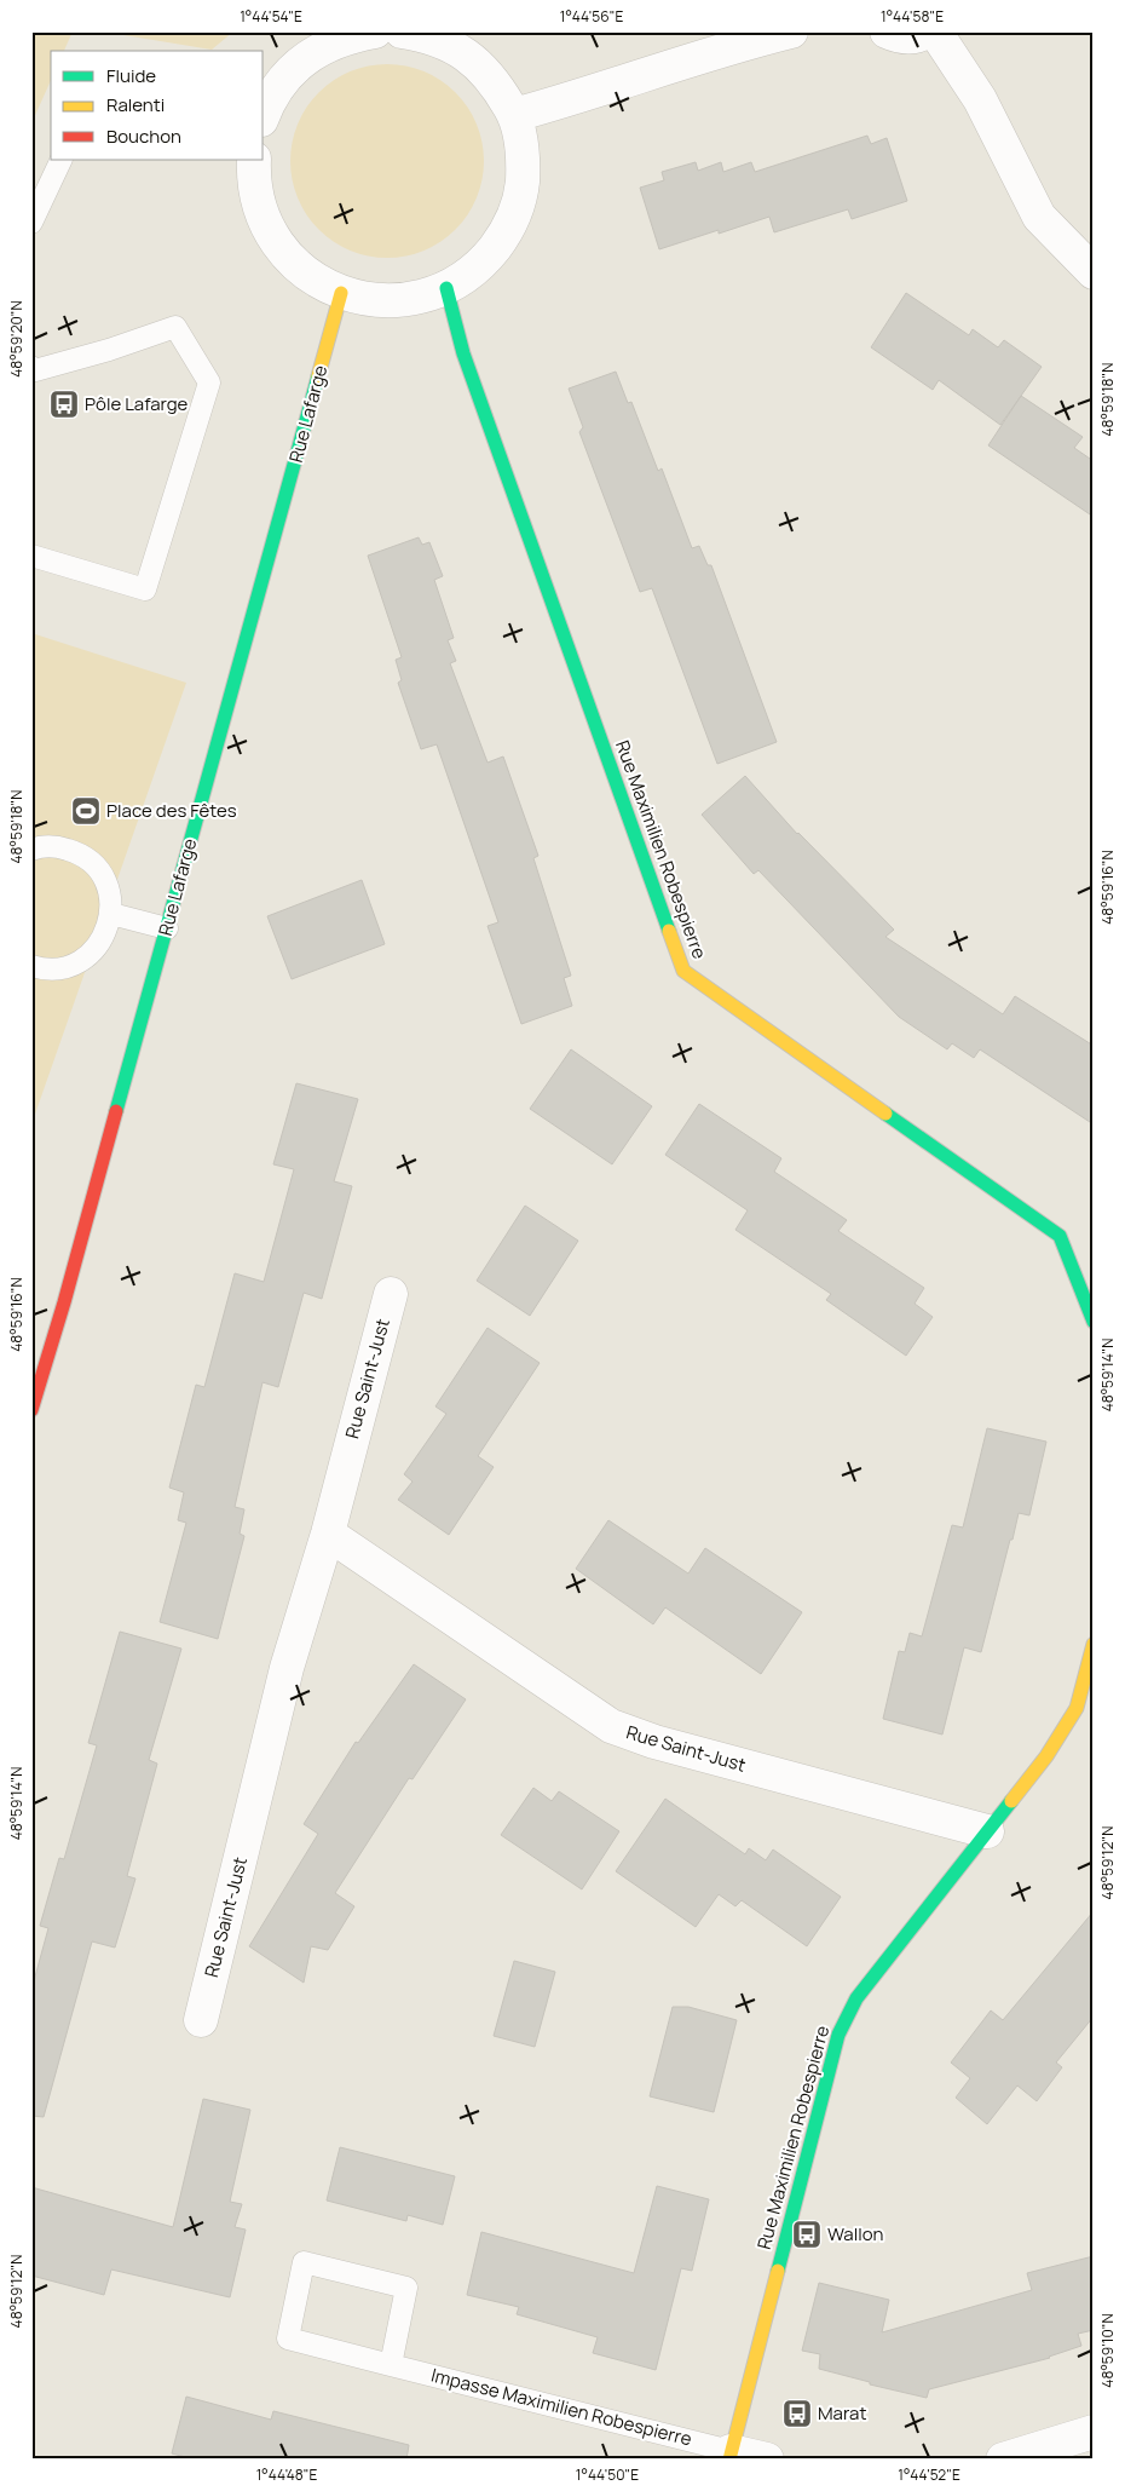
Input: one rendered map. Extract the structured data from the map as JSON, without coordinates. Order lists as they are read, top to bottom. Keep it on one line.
{"streets":{"street":["Rue Lafarge","Rue Maximilien Robespierre","Rue Saint-Just"],"lane":["Impasse Maximilien Robespierre"]},"crossings":[["Rue Maximilien Robespierre","Rue Saint-Just"],["Rue Maximilien Robespierre","Impasse Maximilien Robespierre"]],"places":{"bus stop":["Pôle Lafarge","Wallon","Marat"],"sports":["Place des Fêtes"]},"legend":["Fluide","Ralenti","Bouchon"],"coordinates":["1°44'54\"E","1°44'56\"E","1°44'58\"E","48°59'20\"N","48°59'18\"N","48°59'16\"N","48°59'14\"N","48°59'12\"N","48°59'10\"N","1°44'48\"E","1°44'50\"E","1°44'52\"E"]}
